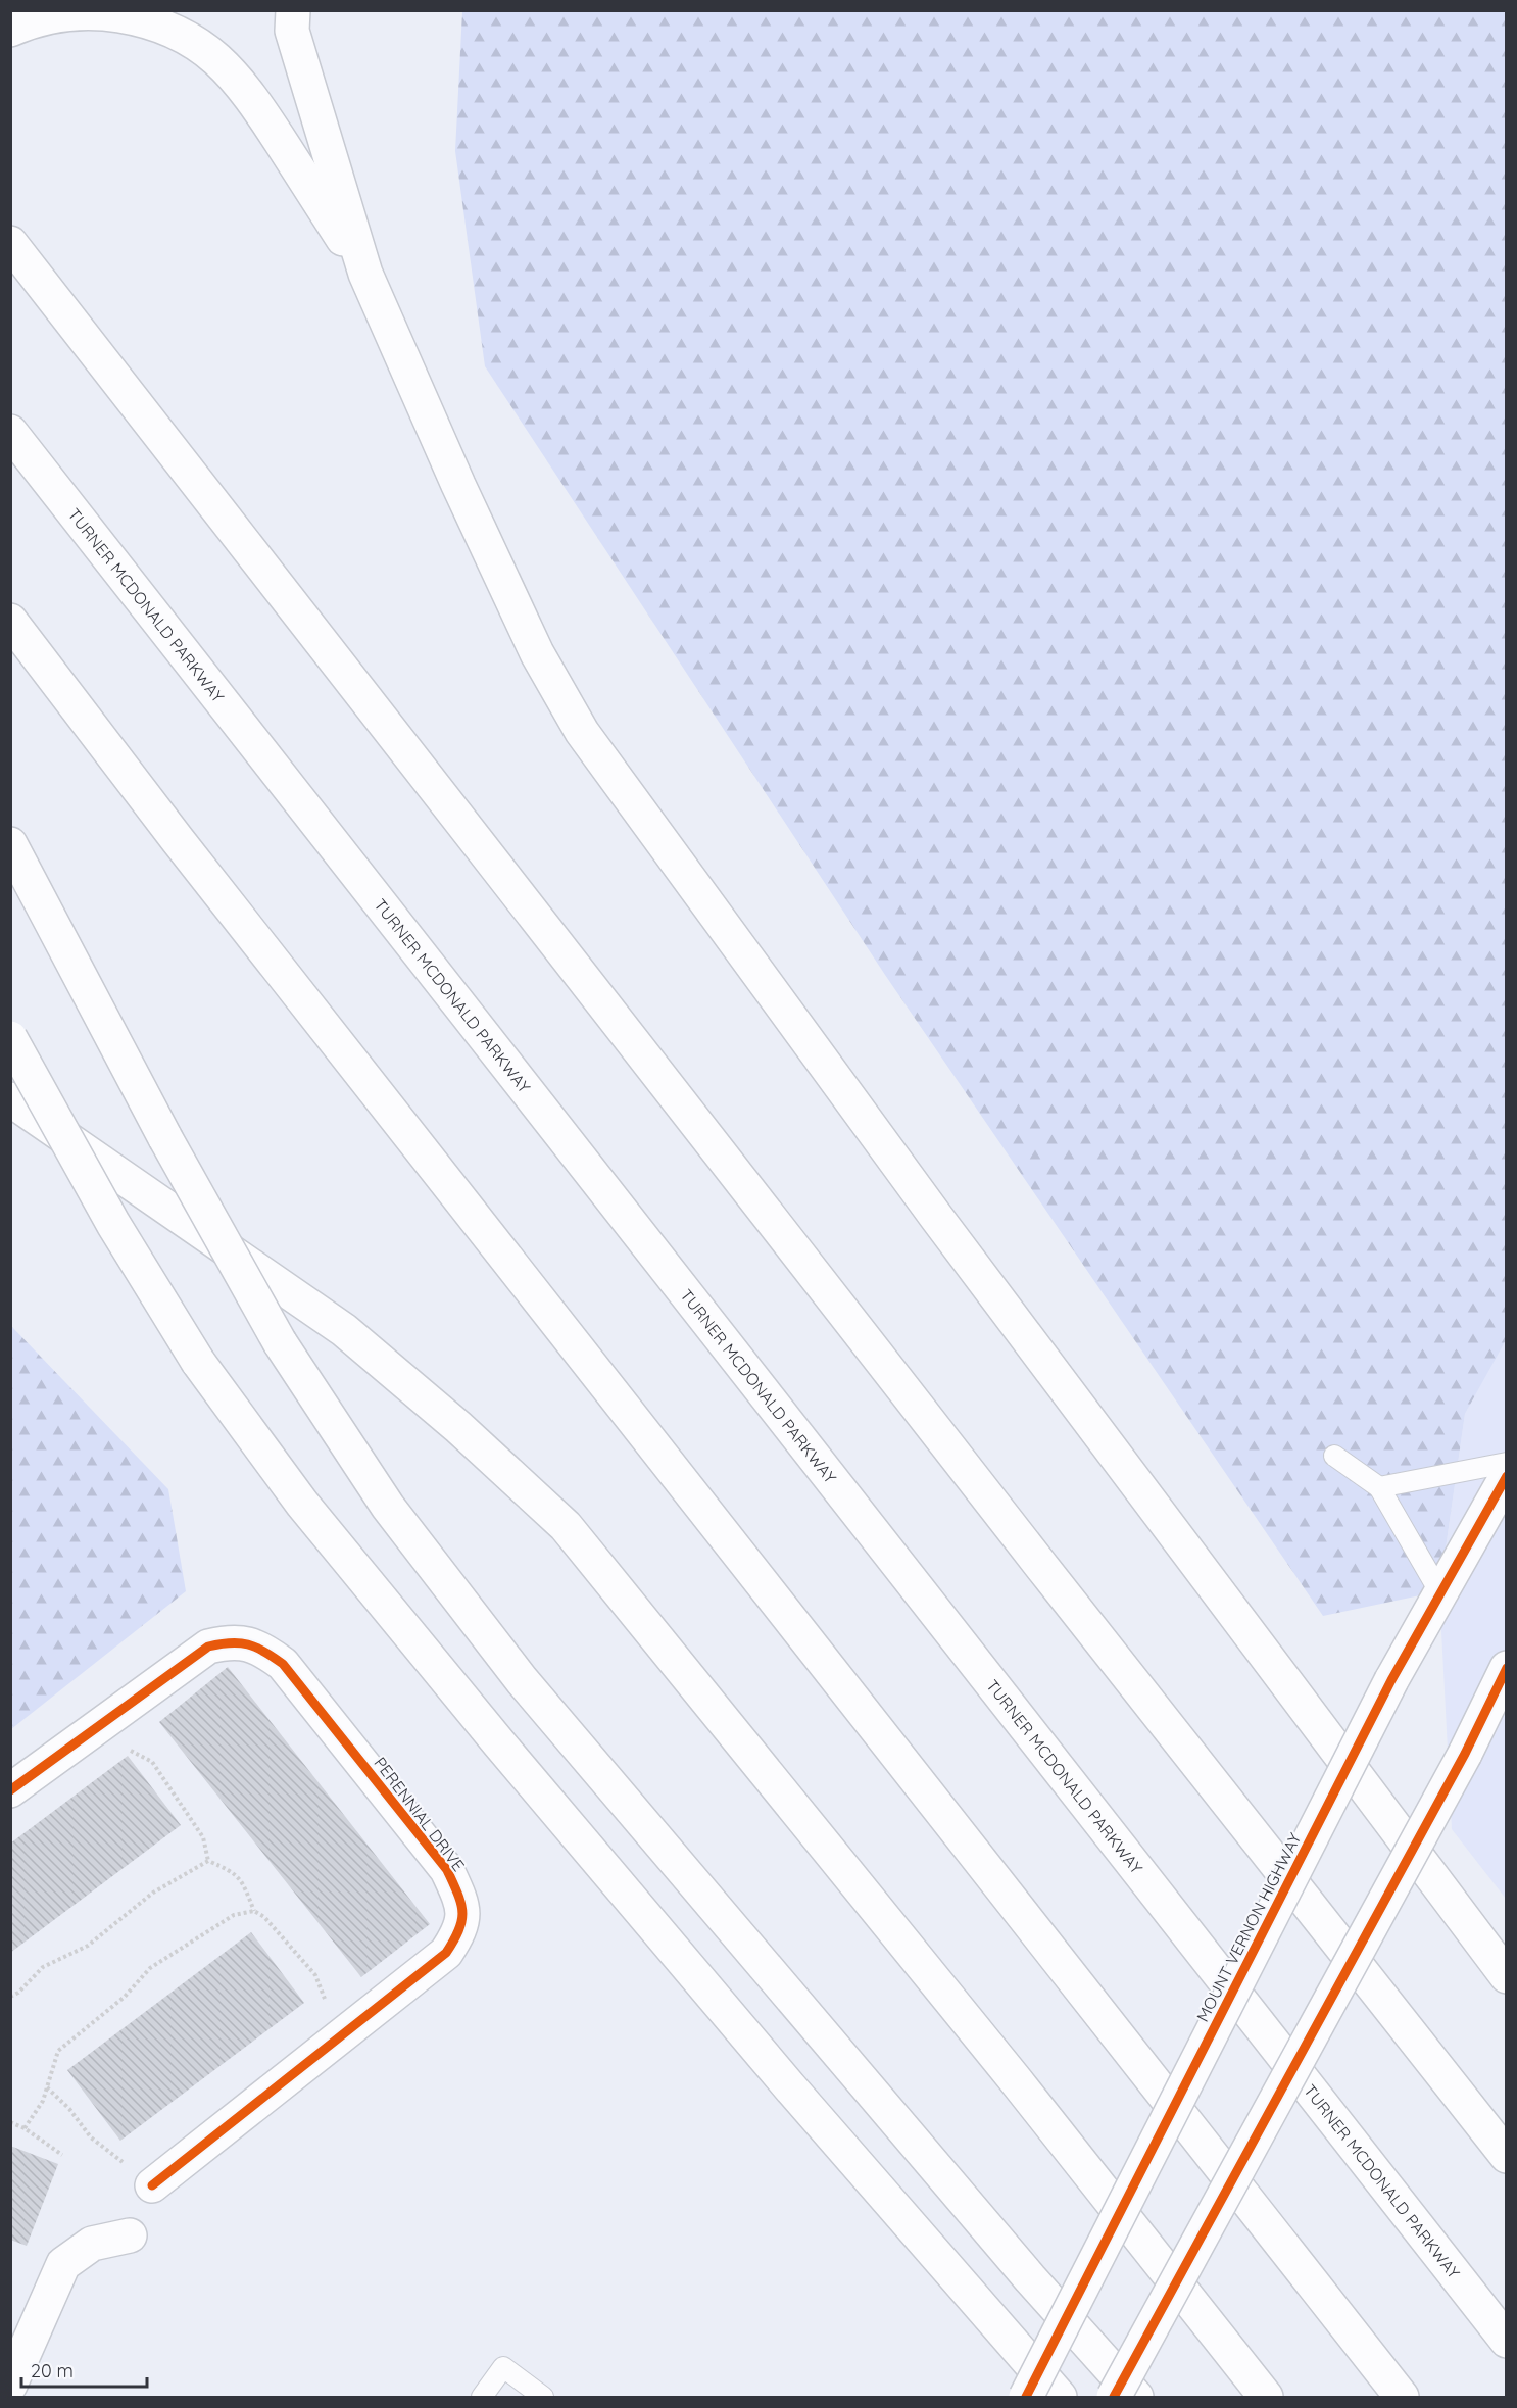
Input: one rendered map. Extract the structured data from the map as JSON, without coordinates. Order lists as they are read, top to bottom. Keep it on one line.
{"streets":{"main road":["TURNER MCDONALD PARKWAY","PERENNIAL DRIVE","MOUNT VERNON HIGHWAY"]},"scale_bar":"20 m"}
